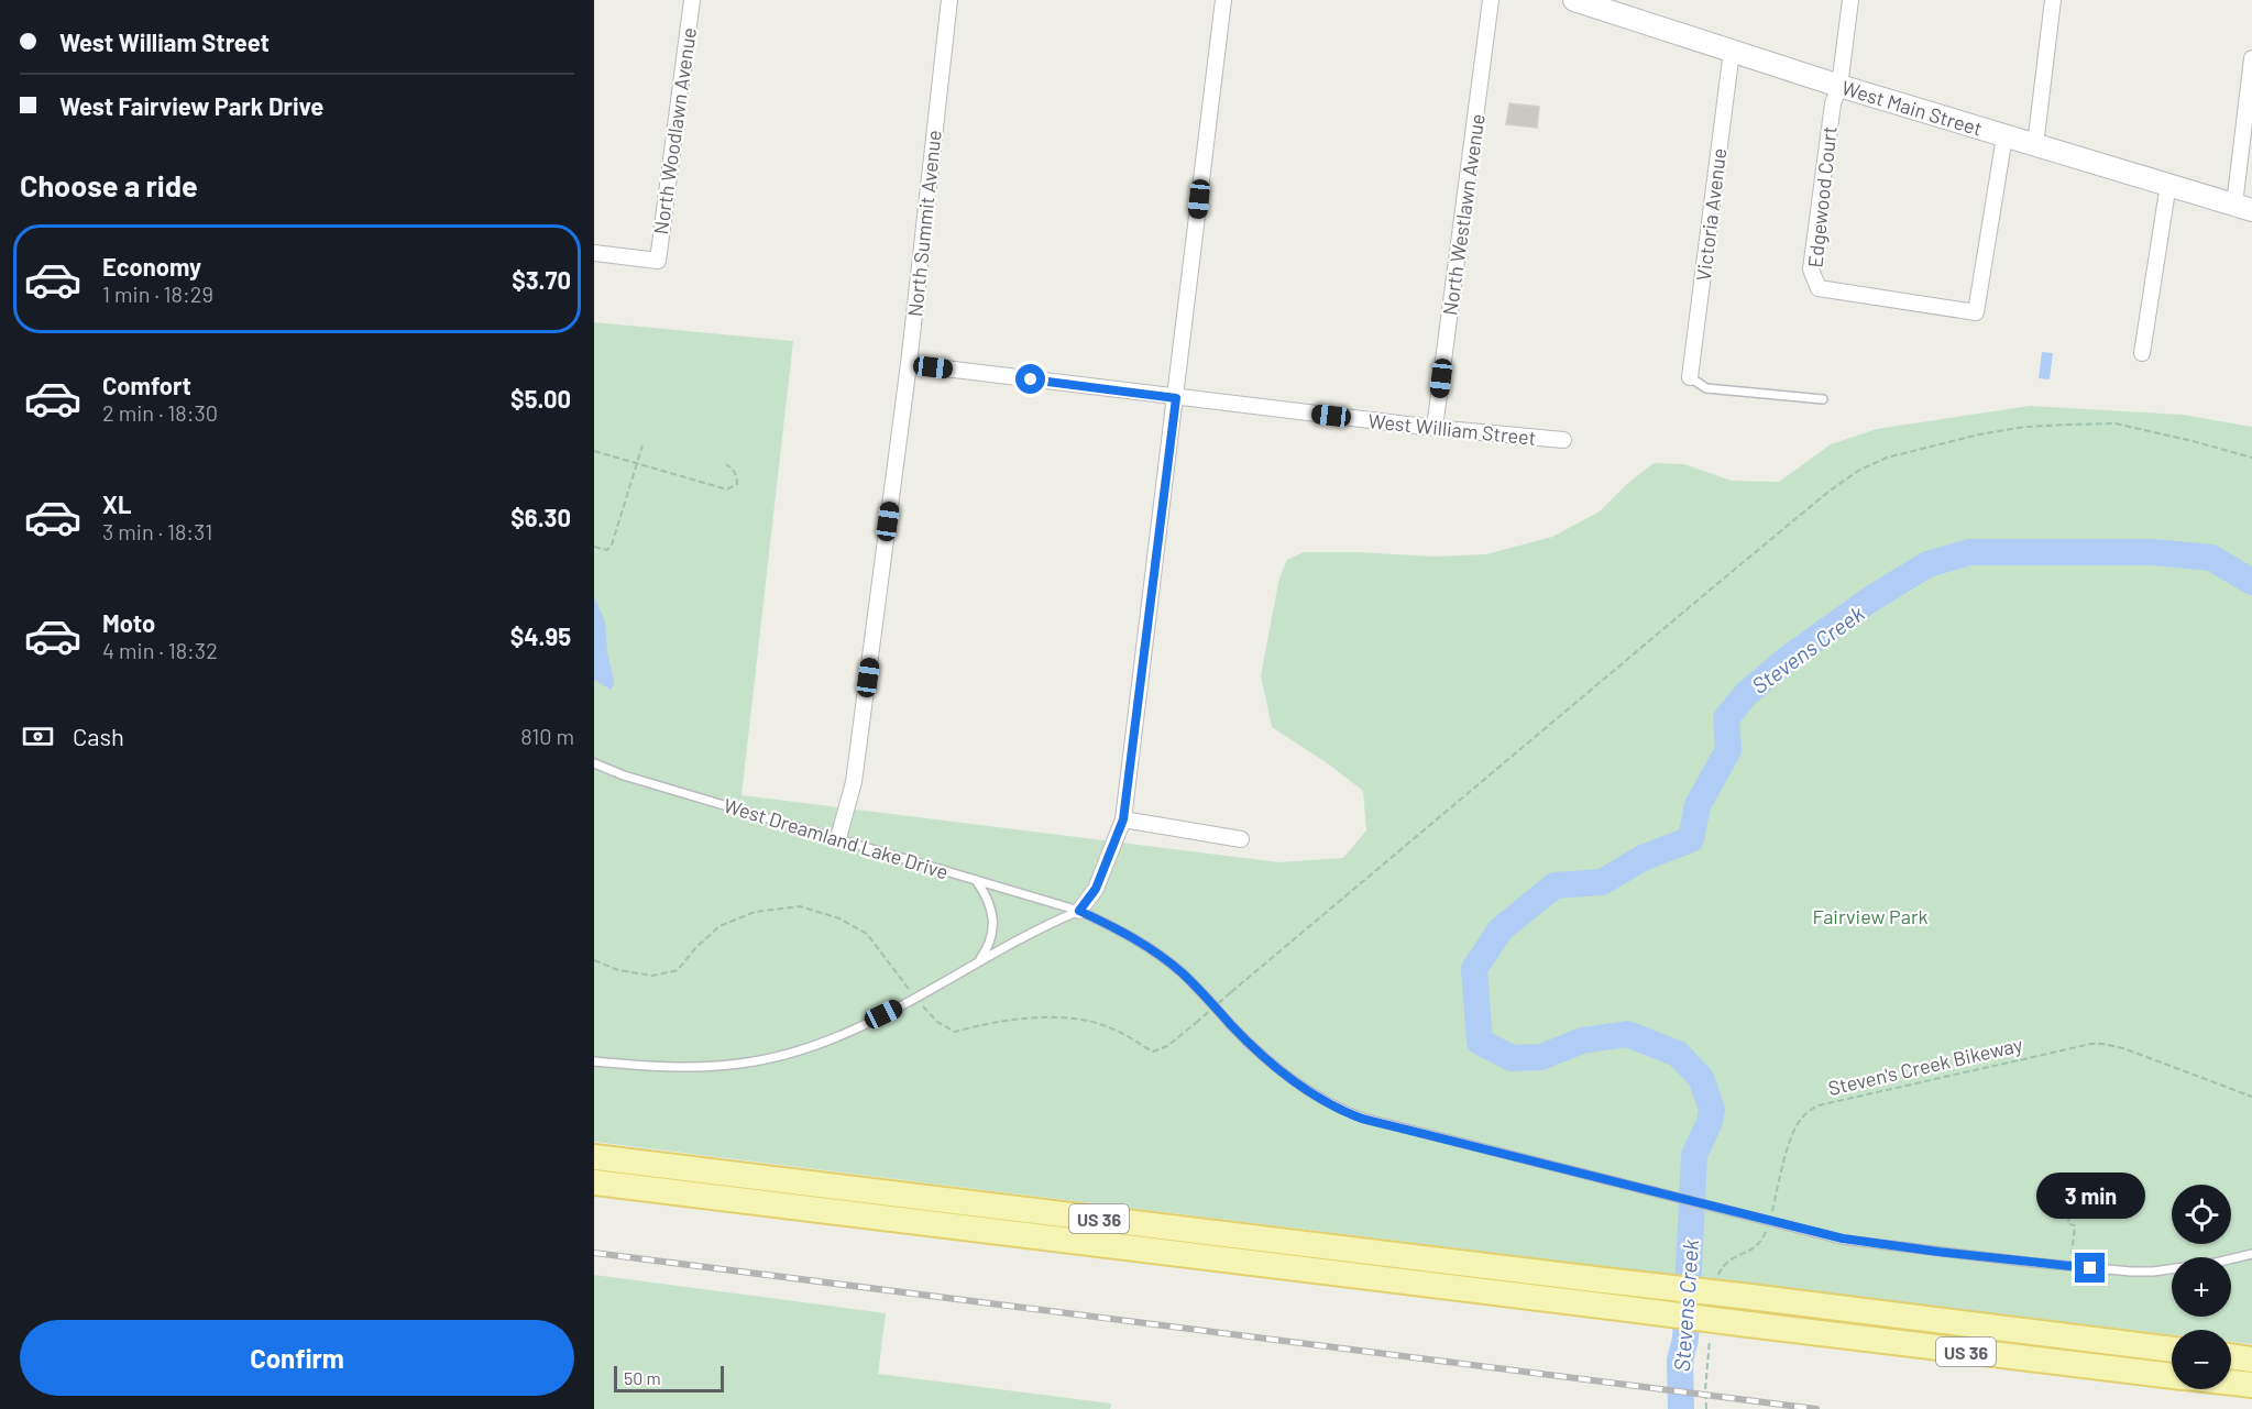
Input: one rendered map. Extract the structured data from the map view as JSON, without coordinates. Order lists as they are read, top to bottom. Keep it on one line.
{"streets":{"main road":["US 36"],"street":["West Main Street","North Woodlawn Avenue","Edgewood Court","North Westlawn Avenue","Victoria Avenue","North Summit Avenue","West William Street"],"lane":["West Dreamland Lake Drive"],"path":["Steven's Creek Bikeway"]},"crossings":[["West Main Street","Edgewood Court"],["West Main Street","Victoria Avenue"],["North Westlawn Avenue","West William Street"],["North Summit Avenue","West William Street"],["North Summit Avenue","West Dreamland Lake Drive"],["West Dreamland Lake Drive","Steven's Creek Bikeway"]],"water":["Stevens Creek"],"parks":["Fairview Park"],"scale_bar":"50 m","page":{"banner":["West William Street","West Fairview Park Drive"],"heading":"Choose a ride","list":[{"name":"Economy","note":"1 min · 18:29","value":"$3.70"},{"name":"Comfort","note":"2 min · 18:30","value":"$5.00"},{"name":"XL","note":"3 min · 18:31","value":"$6.30"},{"name":"Moto","note":"4 min · 18:32","value":"$4.95"}],"pay":["Cash","810 m"],"bubble":"3 min","map_buttons":["+","−"],"buttons":"Confirm","scale":"50 m"}}
